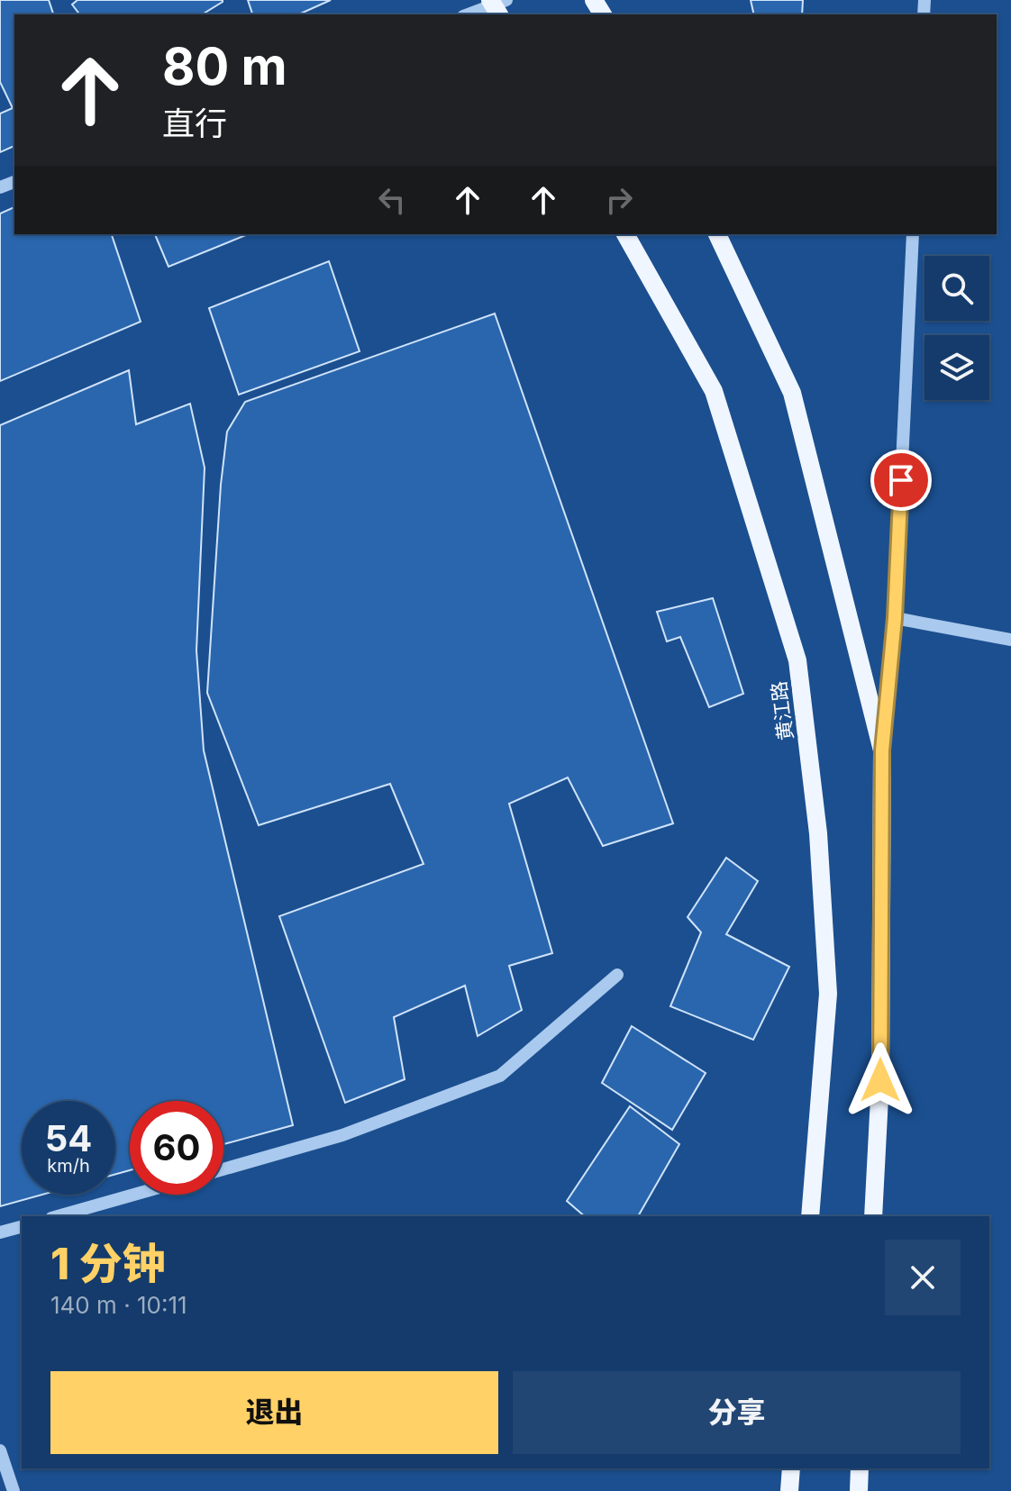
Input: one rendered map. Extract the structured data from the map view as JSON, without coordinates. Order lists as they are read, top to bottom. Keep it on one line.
{"streets":{"main road":["黄江路"]},"page":{"turn":["80 m","直行"],"speed":"54 km/h","limit":"60","heading":["1 分钟","140 m · 10:11"],"buttons":["退出","分享"]}}
